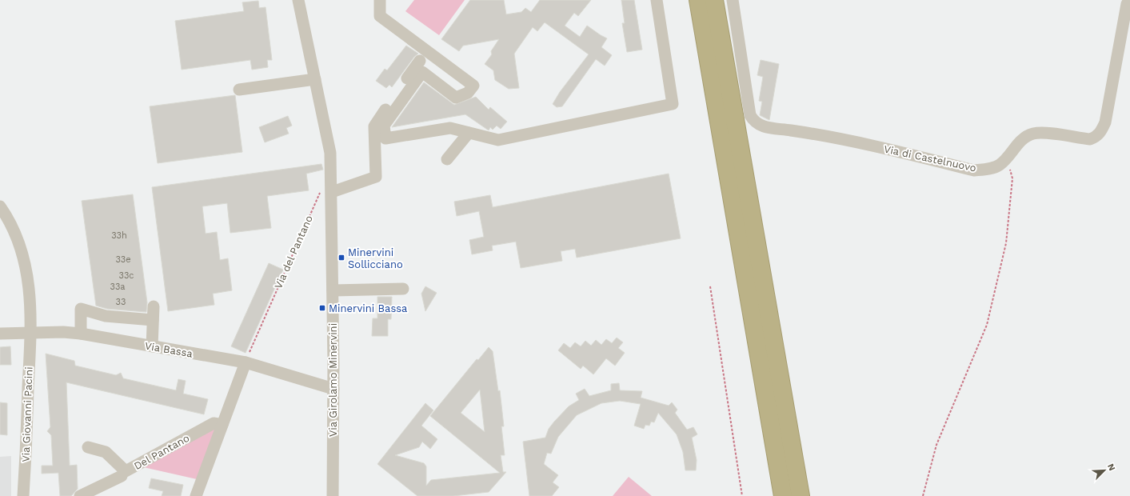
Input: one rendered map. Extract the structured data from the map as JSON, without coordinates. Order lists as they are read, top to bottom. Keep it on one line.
{"streets":{"street":["Via di Castelnuovo","Via Bassa","Via Girolamo Minervini","Via Giovanni Pacini","Del Pantano"],"path":["Via del Pantano"]},"crossings":[["Via del Pantano","Via Bassa"],["Via del Pantano","Via Girolamo Minervini"],["Via Bassa","Via Girolamo Minervini"],["Via Bassa","Via Giovanni Pacini"]],"places":{"transit":["Minervini Sollicciano","Minervini Bassa"]},"house_numbers":["33h","33e","33c","33a","33"],"north":"top right"}
